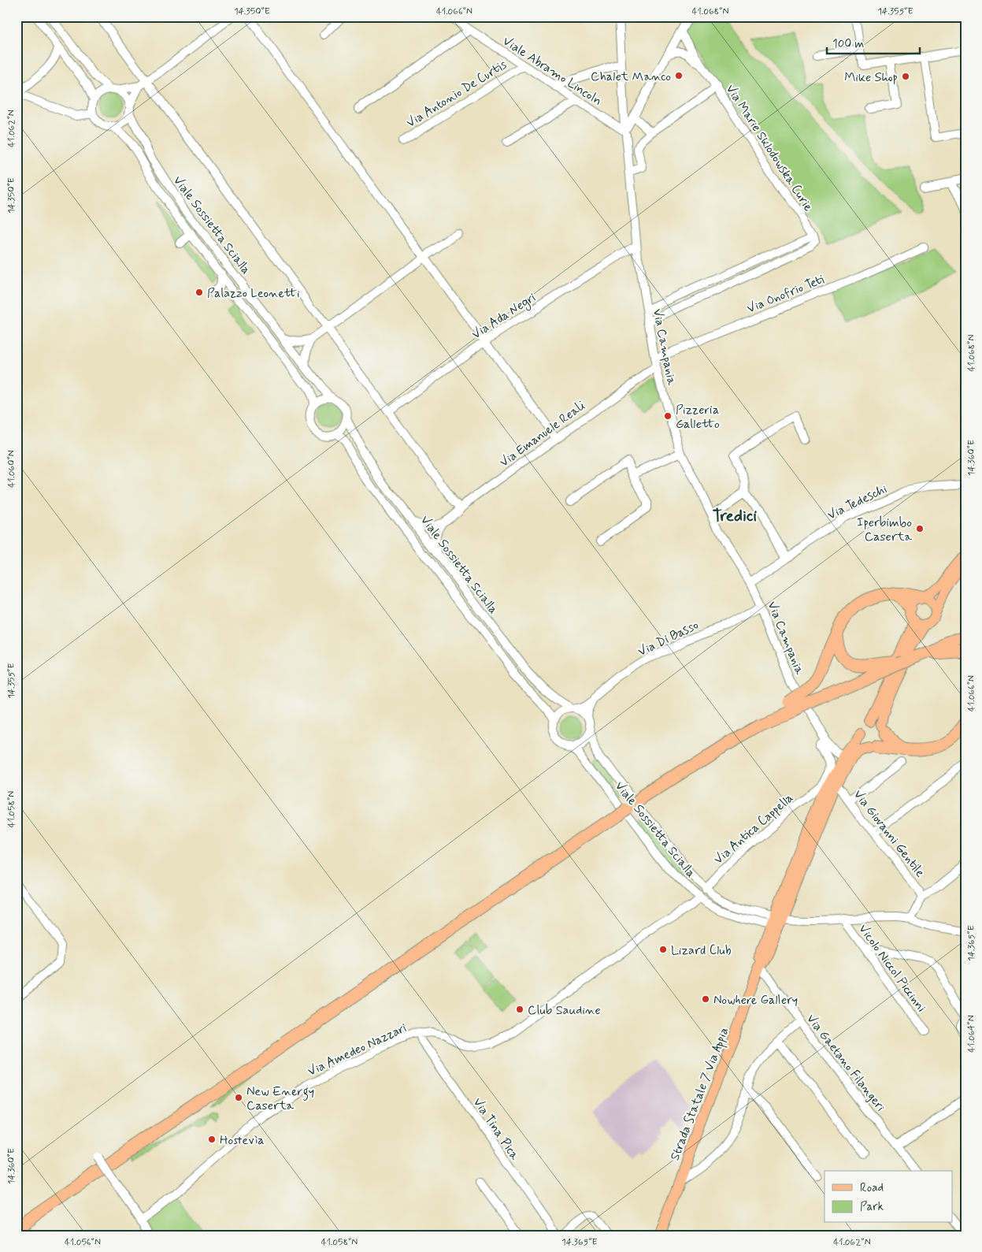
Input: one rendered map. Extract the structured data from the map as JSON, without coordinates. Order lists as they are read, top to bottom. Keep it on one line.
{"streets":{"main road":["Strada Statale 7 Via Appia"],"street":["Viale Abramo Lincoln","Via Antonio De Curtis","Via Marie Sklodowska Curie","Viale Sossietta Scialla","Via Onofrio Teti","Via Ada Negri","Via Campania","Via Emanuele Reali","Via Tedeschi","Via Di Basso","Via Antica Cappella","Via Giovanni Gentile","Vicolo Niccol Piccinni","Via Amedeo Nazzari","Via Gaetano Filangeri","Via Tina Pica"]},"crossings":[["Viale Abramo Lincoln","Via Antonio De Curtis"],["Viale Abramo Lincoln","Via Campania"],["Viale Sossietta Scialla","Via Emanuele Reali"],["Viale Sossietta Scialla","Via Di Basso"],["Viale Sossietta Scialla","Via Antica Cappella"],["Viale Sossietta Scialla","Via Amedeo Nazzari"],["Viale Sossietta Scialla","Strada Statale 7 Via Appia"],["Via Onofrio Teti","Via Campania"],["Via Ada Negri","Via Campania"],["Via Campania","Via Emanuele Reali"],["Via Campania","Via Tedeschi"],["Via Campania","Via Di Basso"],["Via Campania","Via Antica Cappella"],["Via Campania","Strada Statale 7 Via Appia"],["Via Antica Cappella","Strada Statale 7 Via Appia"],["Via Giovanni Gentile","Strada Statale 7 Via Appia"],["Via Amedeo Nazzari","Via Tina Pica"],["Via Gaetano Filangeri","Strada Statale 7 Via Appia"]],"districts":["Tredici"],"places":["Chalet Manco","Mike Shop","Palazzo Leonetti","Pizzeria Galletto","Iperbimbo Caserta","Lizard Club","Nowhere Gallery","Club Saudine","New Energy Caserta","Hostevìa"],"legend":["Road","Park"],"scale_bar":"100 m","coordinates":["14.350°E","41.066°N","41.068°N","14.355°E","41.062°N","14.360°E","41.060°N","41.058°N","14.365°E","41.064°N","41.056°N"]}
